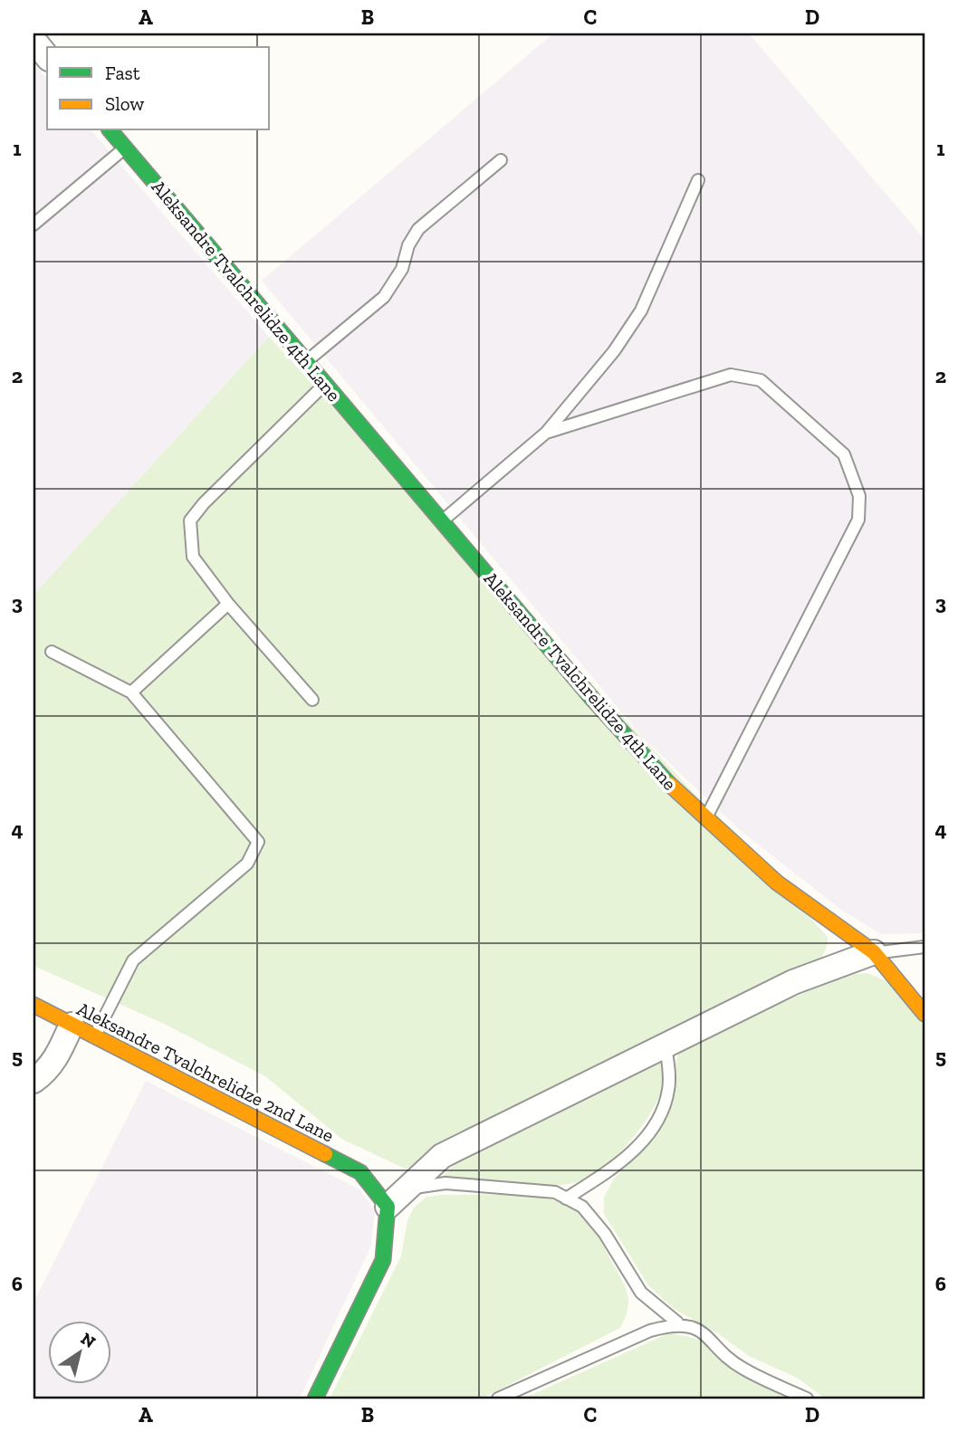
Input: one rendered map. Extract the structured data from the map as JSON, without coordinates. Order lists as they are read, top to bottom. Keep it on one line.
{"streets":{"street":["Aleksandre Tvalchrelidze 4th Lane","Aleksandre Tvalchrelidze 2nd Lane"]},"legend":["Fast","Slow"],"north":"top right","grid":{"columns":["A","B","C","D"],"rows":["1","2","3","4","5","6"]}}
